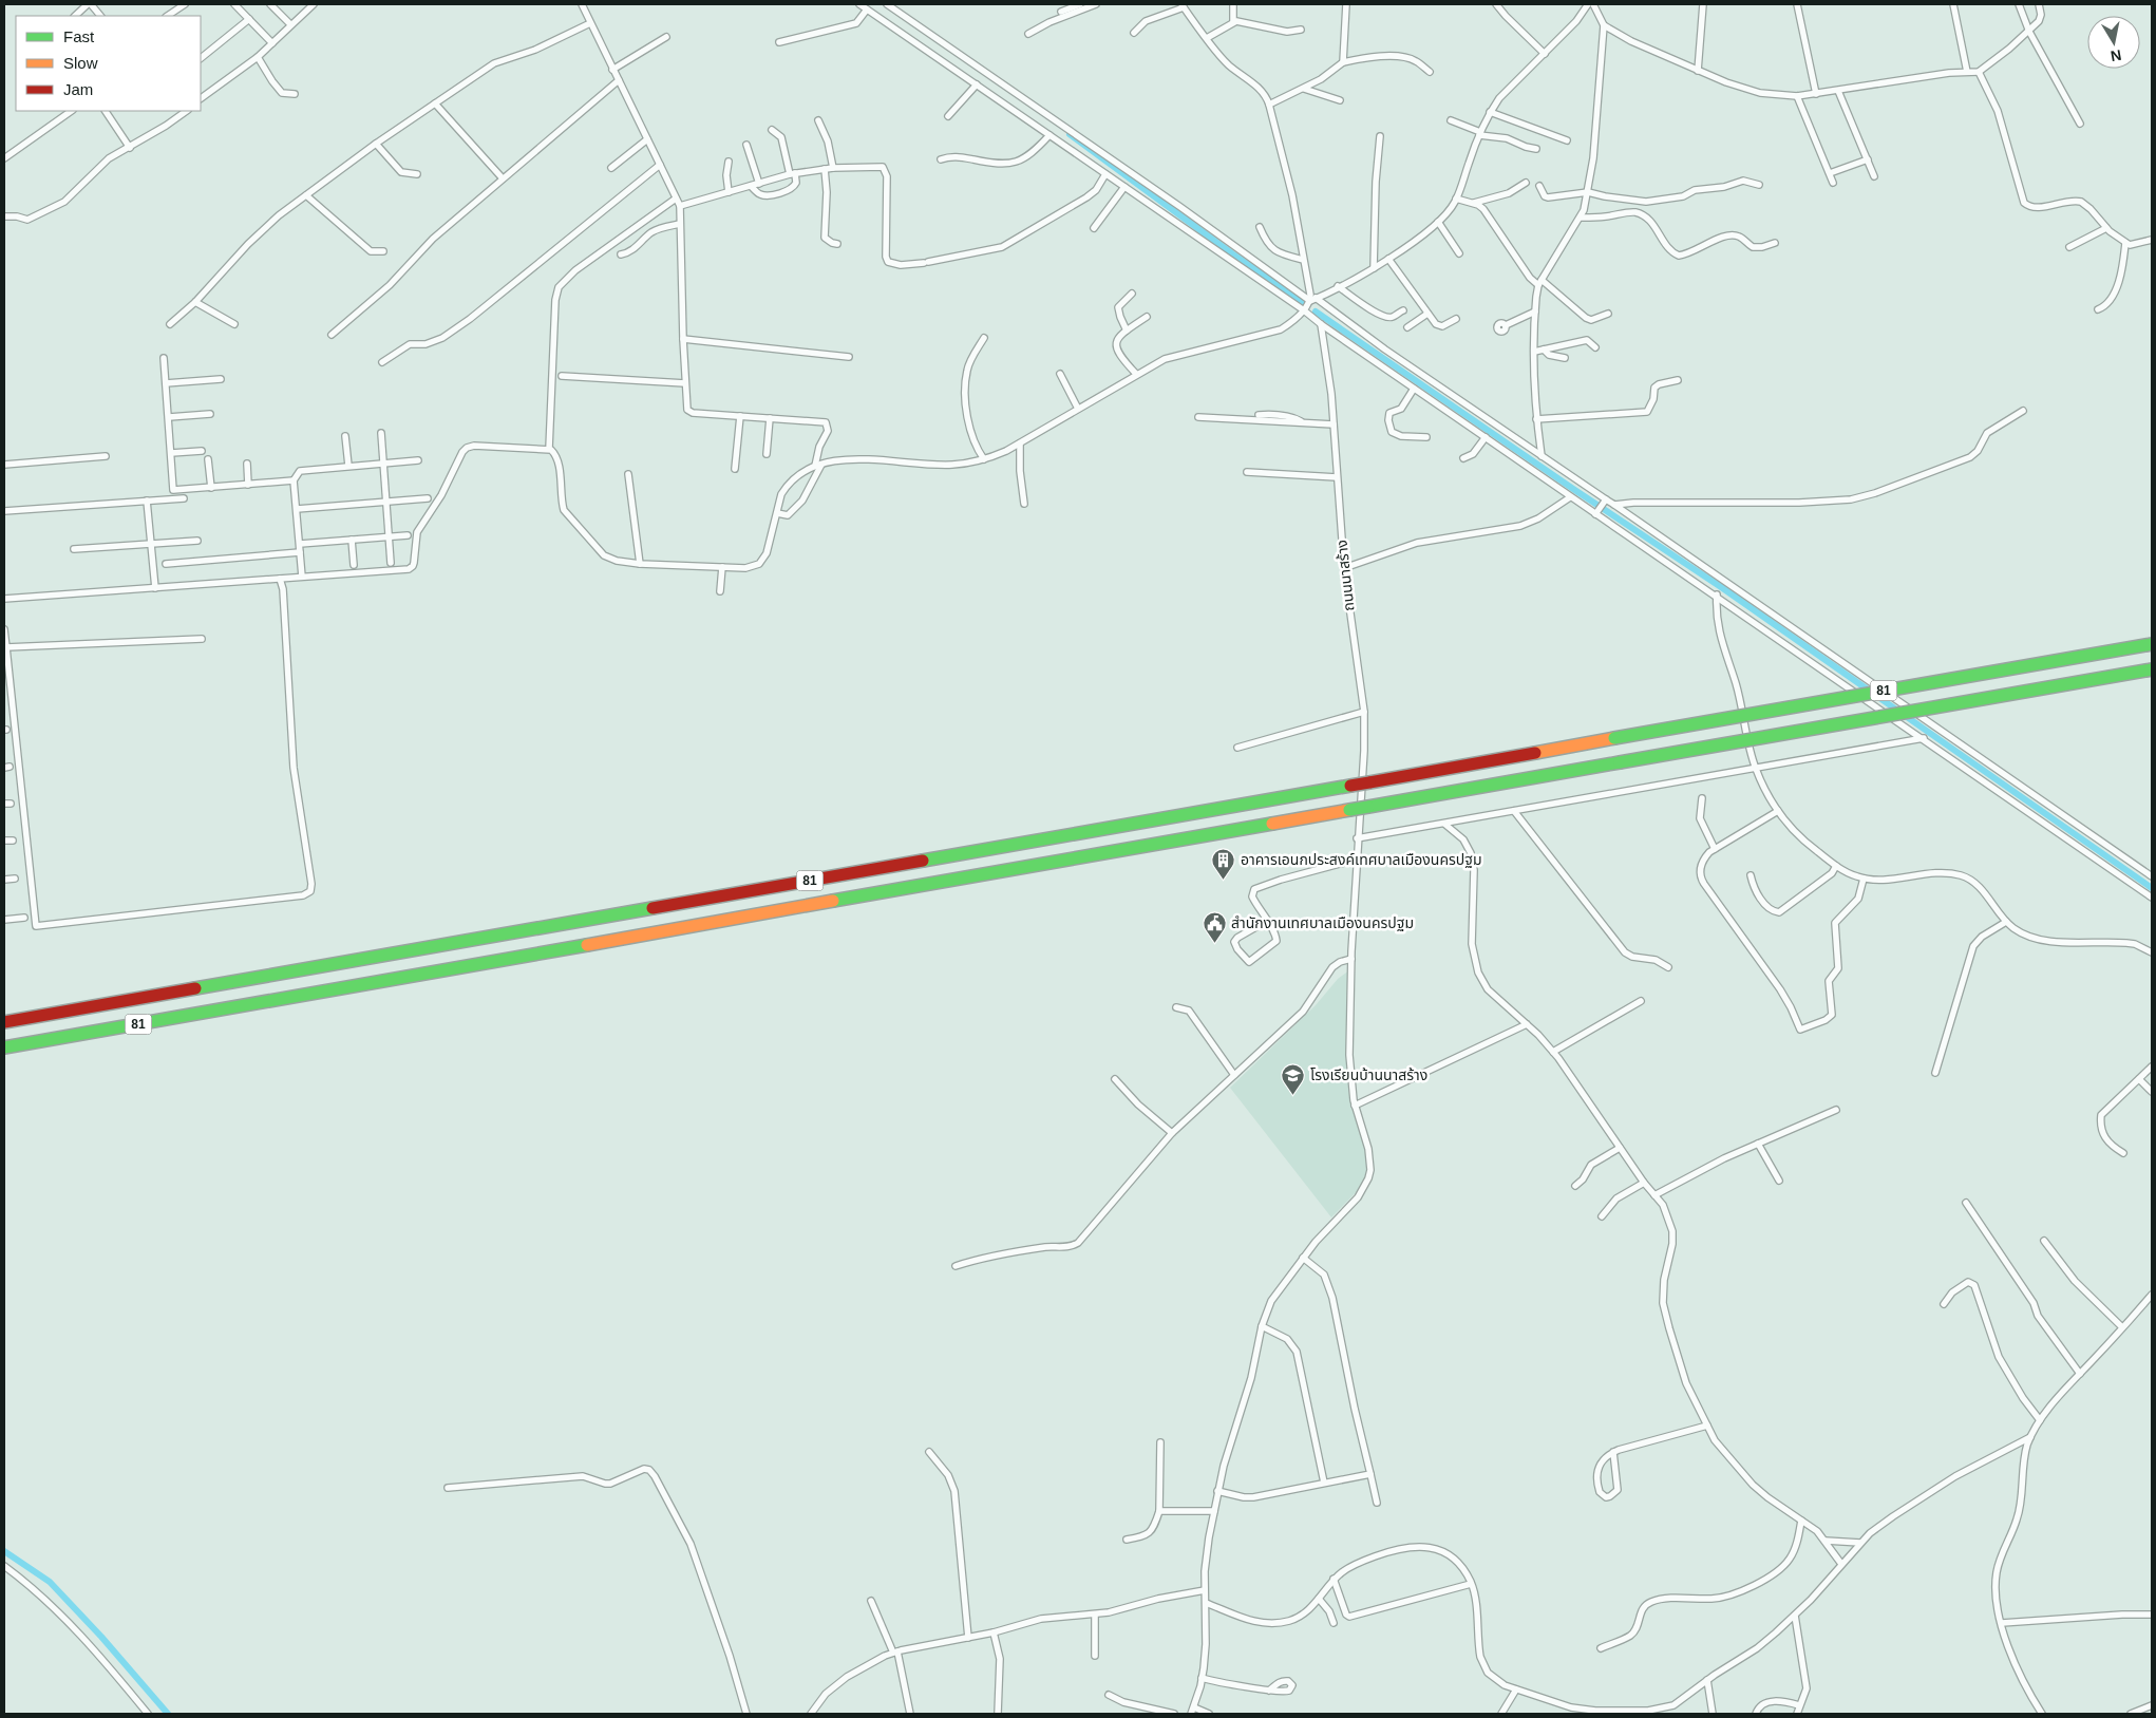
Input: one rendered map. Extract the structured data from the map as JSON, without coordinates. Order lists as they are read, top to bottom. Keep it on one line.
{"streets":{"highway":["81"],"street":["ถนนนาสร้าง"]},"places":{"building":["อาคารเอนกประสงค์เทศบาลเมืองนครปฐม"],"public building":["สำนักงานเทศบาลเมืองนครปฐม"],"school or university":["โรงเรียนบ้านนาสร้าง"]},"legend":["Fast","Slow","Jam"],"north":"bottom"}
